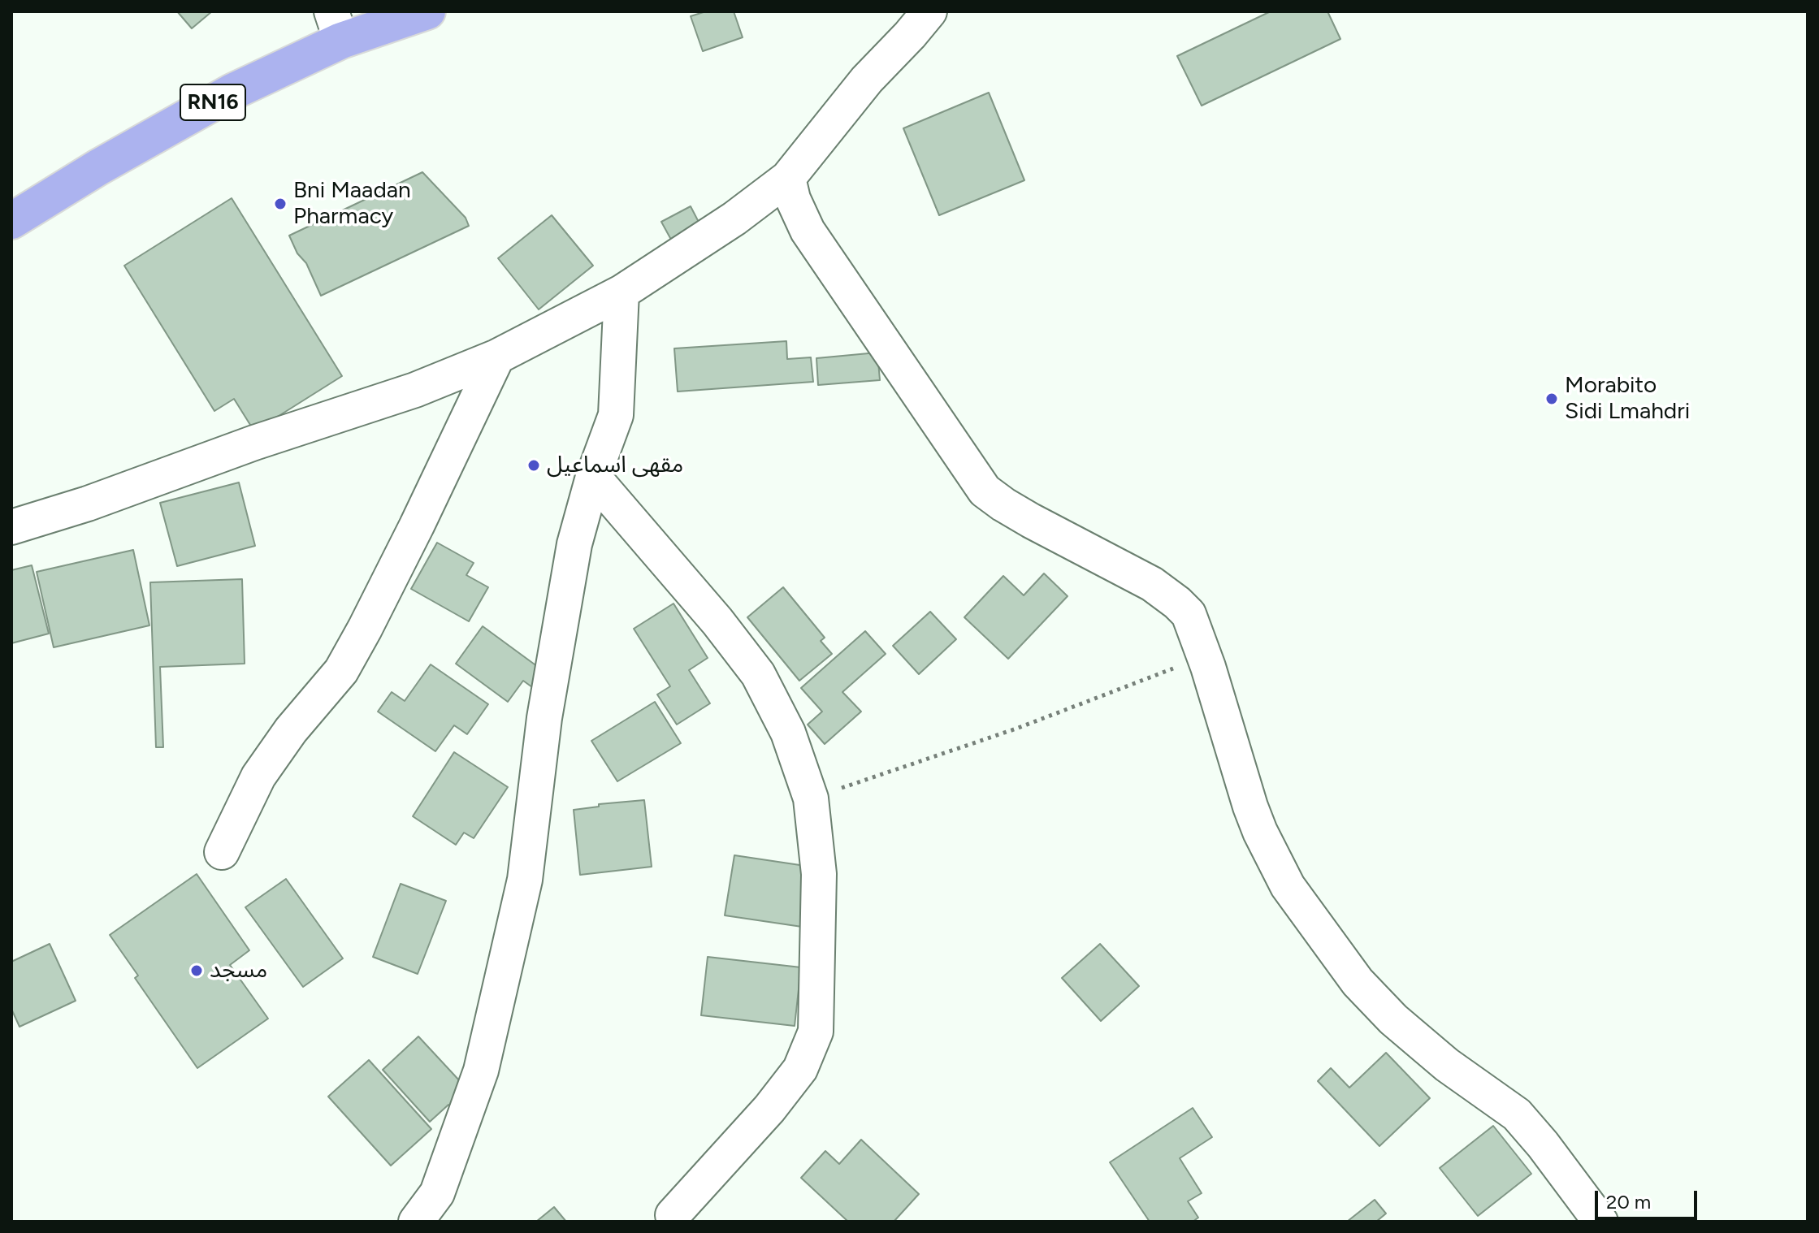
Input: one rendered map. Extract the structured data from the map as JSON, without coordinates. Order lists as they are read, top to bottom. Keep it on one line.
{"streets":{"main road":["RN16"]},"places":["Bni Maadan Pharmacy","Morabito Sidi Lmahdri","مقهى اسماعيل","مسجد"],"scale_bar":"20 m"}
